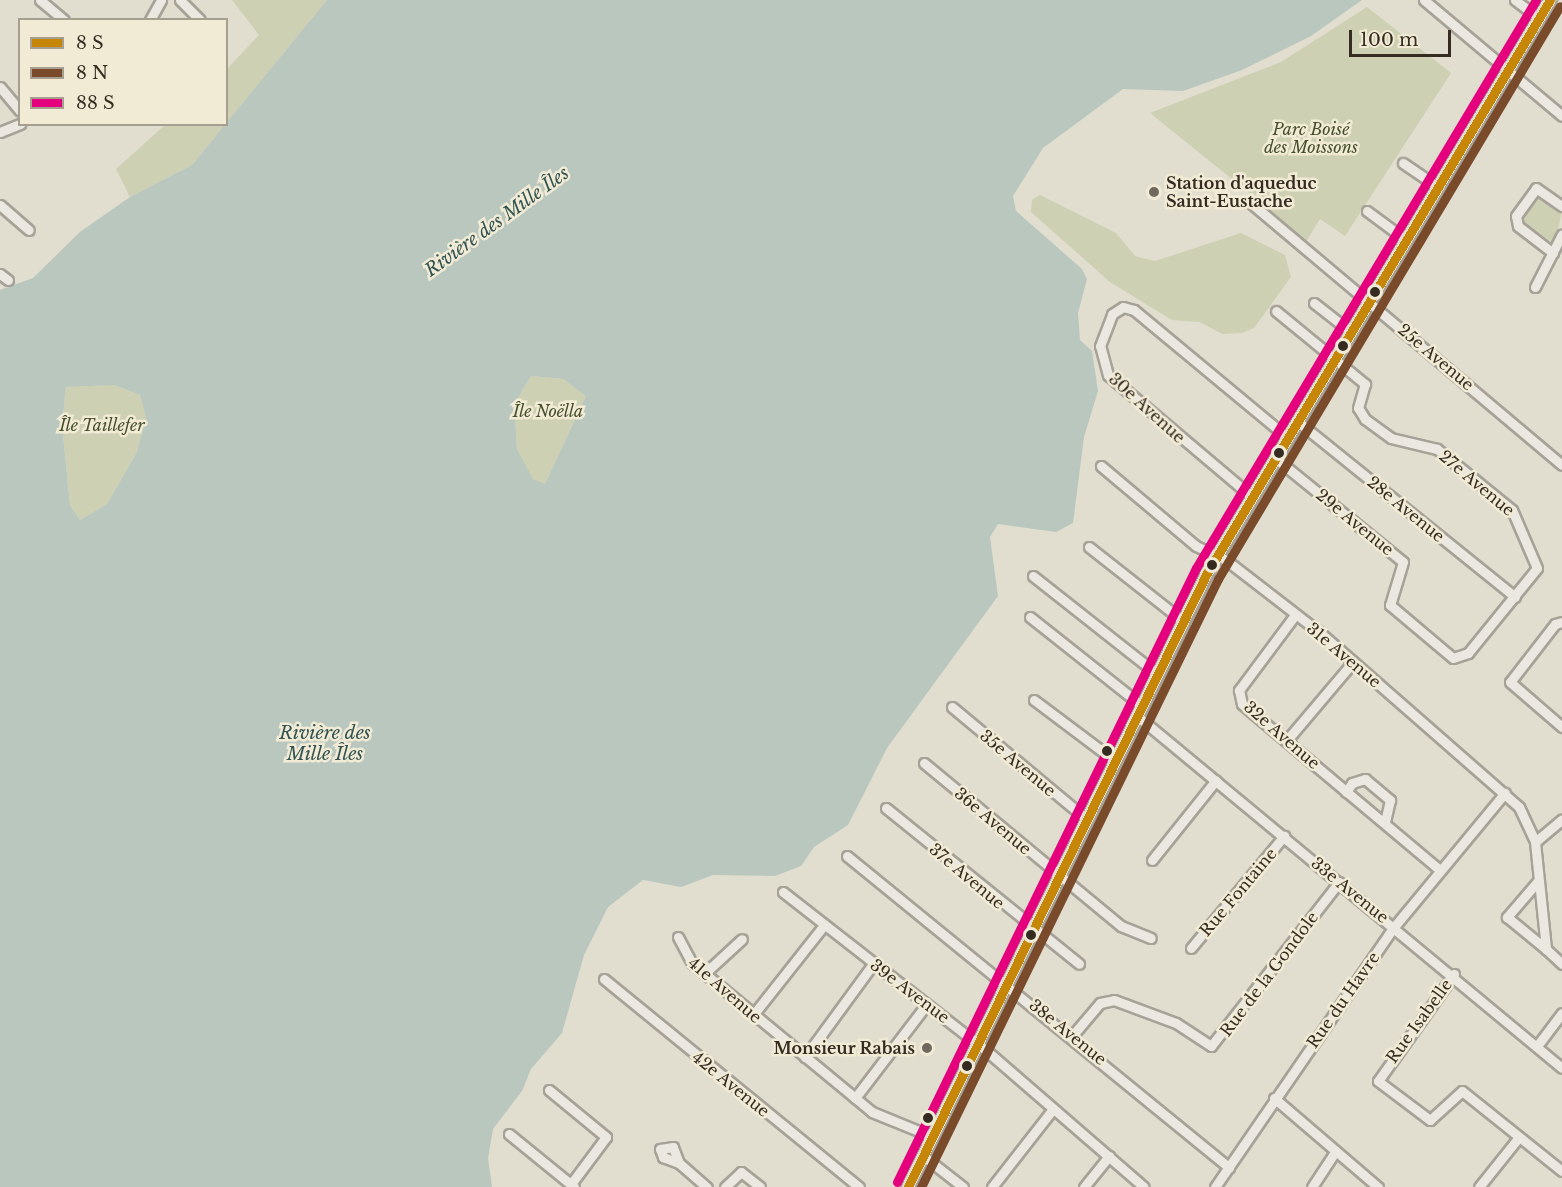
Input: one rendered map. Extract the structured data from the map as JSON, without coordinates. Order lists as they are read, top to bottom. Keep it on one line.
{"streets":{"street":["25e Avenue","30e Avenue","27e Avenue","28e Avenue","29e Avenue","31e Avenue","32e Avenue","35e Avenue","36e Avenue","37e Avenue","33e Avenue","Rue Fontaine","Rue de la Gondole","41e Avenue","39e Avenue","Rue du Havre","Rue Isabelle","38e Avenue","42e Avenue"]},"crossings":[["27e Avenue","28e Avenue"],["27e Avenue","29e Avenue"],["28e Avenue","29e Avenue"],["31e Avenue","32e Avenue"],["31e Avenue","Rue du Havre"],["32e Avenue","Rue du Havre"],["33e Avenue","Rue Fontaine"],["33e Avenue","Rue de la Gondole"],["33e Avenue","Rue du Havre"],["33e Avenue","Rue Isabelle"],["Rue de la Gondole","38e Avenue"],["Rue du Havre","38e Avenue"]],"water":["Rivière des Mille Îles"],"parks":["Parc Boisé des Moissons","Île Noëlla","Île Taillefer"],"places":["Station d'aqueduc Saint-Eustache","Monsieur Rabais"],"legend":["8 S","8 N","88 S"],"scale_bar":"100 m"}
